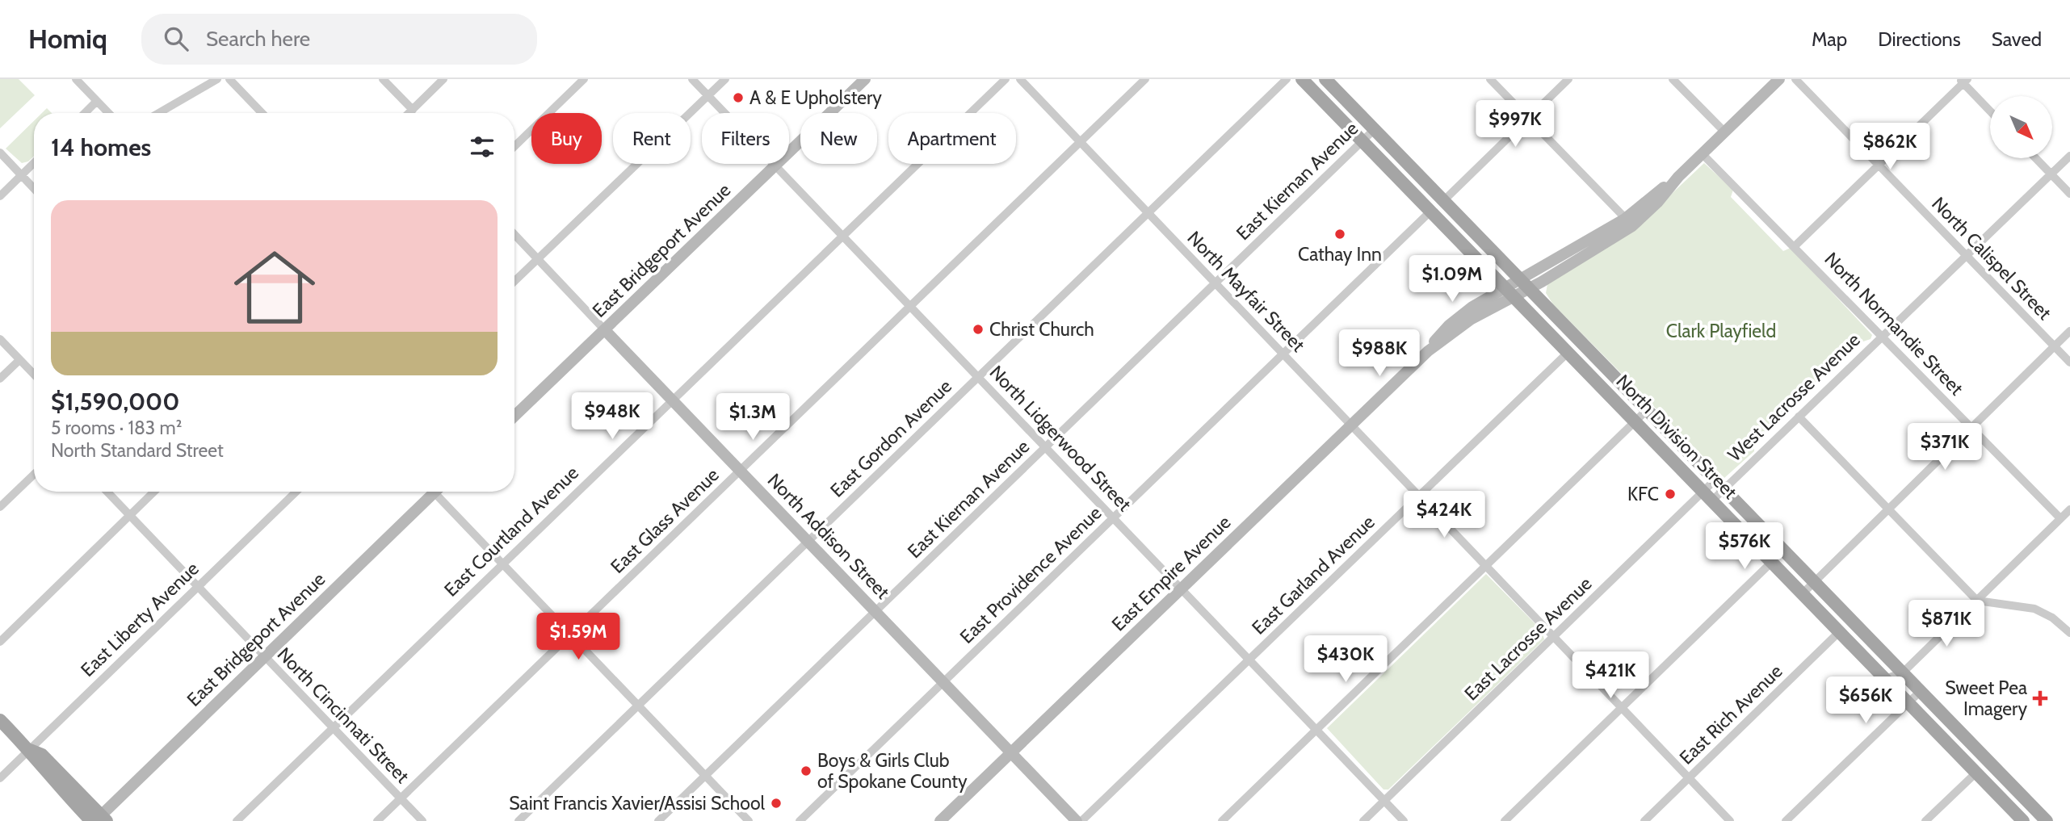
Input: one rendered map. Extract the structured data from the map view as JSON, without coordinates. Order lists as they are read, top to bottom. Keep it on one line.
{"streets":{"main road":["North Division Street"],"street":["East Kiernan Avenue","East Bridgeport Avenue","North Calispel Street","North Mayfair Street","North Normandie Street","West Lacrosse Avenue","East Gordon Avenue","North Lidgerwood Street","East Glass Avenue","East Courtland Avenue","North Addison Street","East Empire Avenue","East Providence Avenue","East Garland Avenue","East Liberty Avenue","East Lacrosse Avenue","East Rich Avenue","North Cincinnati Street"]},"crossings":[["East Kiernan Avenue","North Mayfair Street"],["East Kiernan Avenue","North Division Street"],["East Kiernan Avenue","North Lidgerwood Street"],["East Kiernan Avenue","North Addison Street"],["East Bridgeport Avenue","North Lidgerwood Street"],["East Bridgeport Avenue","North Addison Street"],["East Bridgeport Avenue","North Cincinnati Street"],["North Calispel Street","West Lacrosse Avenue"],["North Mayfair Street","East Gordon Avenue"],["North Mayfair Street","East Glass Avenue"],["North Mayfair Street","East Empire Avenue"],["North Mayfair Street","East Providence Avenue"],["North Mayfair Street","East Garland Avenue"],["North Mayfair Street","East Lacrosse Avenue"],["North Mayfair Street","East Rich Avenue"],["North Normandie Street","West Lacrosse Avenue"],["North Normandie Street","East Empire Avenue"],["West Lacrosse Avenue","North Division Street"],["West Lacrosse Avenue","East Lacrosse Avenue"],["North Division Street","East Empire Avenue"],["North Division Street","East Providence Avenue"],["North Division Street","East Garland Avenue"],["North Division Street","East Lacrosse Avenue"],["North Division Street","East Rich Avenue"],["East Gordon Avenue","North Lidgerwood Street"],["East Gordon Avenue","North Addison Street"],["North Lidgerwood Street","East Glass Avenue"],["North Lidgerwood Street","East Courtland Avenue"],["North Lidgerwood Street","East Empire Avenue"],["North Lidgerwood Street","East Providence Avenue"],["North Lidgerwood Street","East Garland Avenue"],["North Lidgerwood Street","East Lacrosse Avenue"],["East Glass Avenue","North Addison Street"],["East Glass Avenue","North Cincinnati Street"],["East Courtland Avenue","North Addison Street"],["East Courtland Avenue","North Cincinnati Street"],["North Addison Street","East Empire Avenue"],["North Addison Street","East Providence Avenue"],["East Liberty Avenue","North Cincinnati Street"]],"parks":["Clark Playfield"],"places":{"other":["A & E Upholstery","Cathay Inn","Christ Church","KFC","Boys & Girls Club of Spokane County","Saint Francis Xavier/Assisi School"],"health":["Sweet Pea Imagery"]},"north":"bottom right","page":{"header":"Homiq","search":"Search here","nav":["Map","Directions","Saved"],"price":["$997K","$862K","$1.09M","$988K","$948K","$1.3M","$371K","$424K","$576K","$871K","$1.59M","$430K","$421K","$656K"],"chip":["Buy","Rent","Filters","New","Apartment"],"heading":"14 homes","list":[{"name":"$1,590,000","note":"5 rooms · 183 m² · North Standard Street"}]}}
